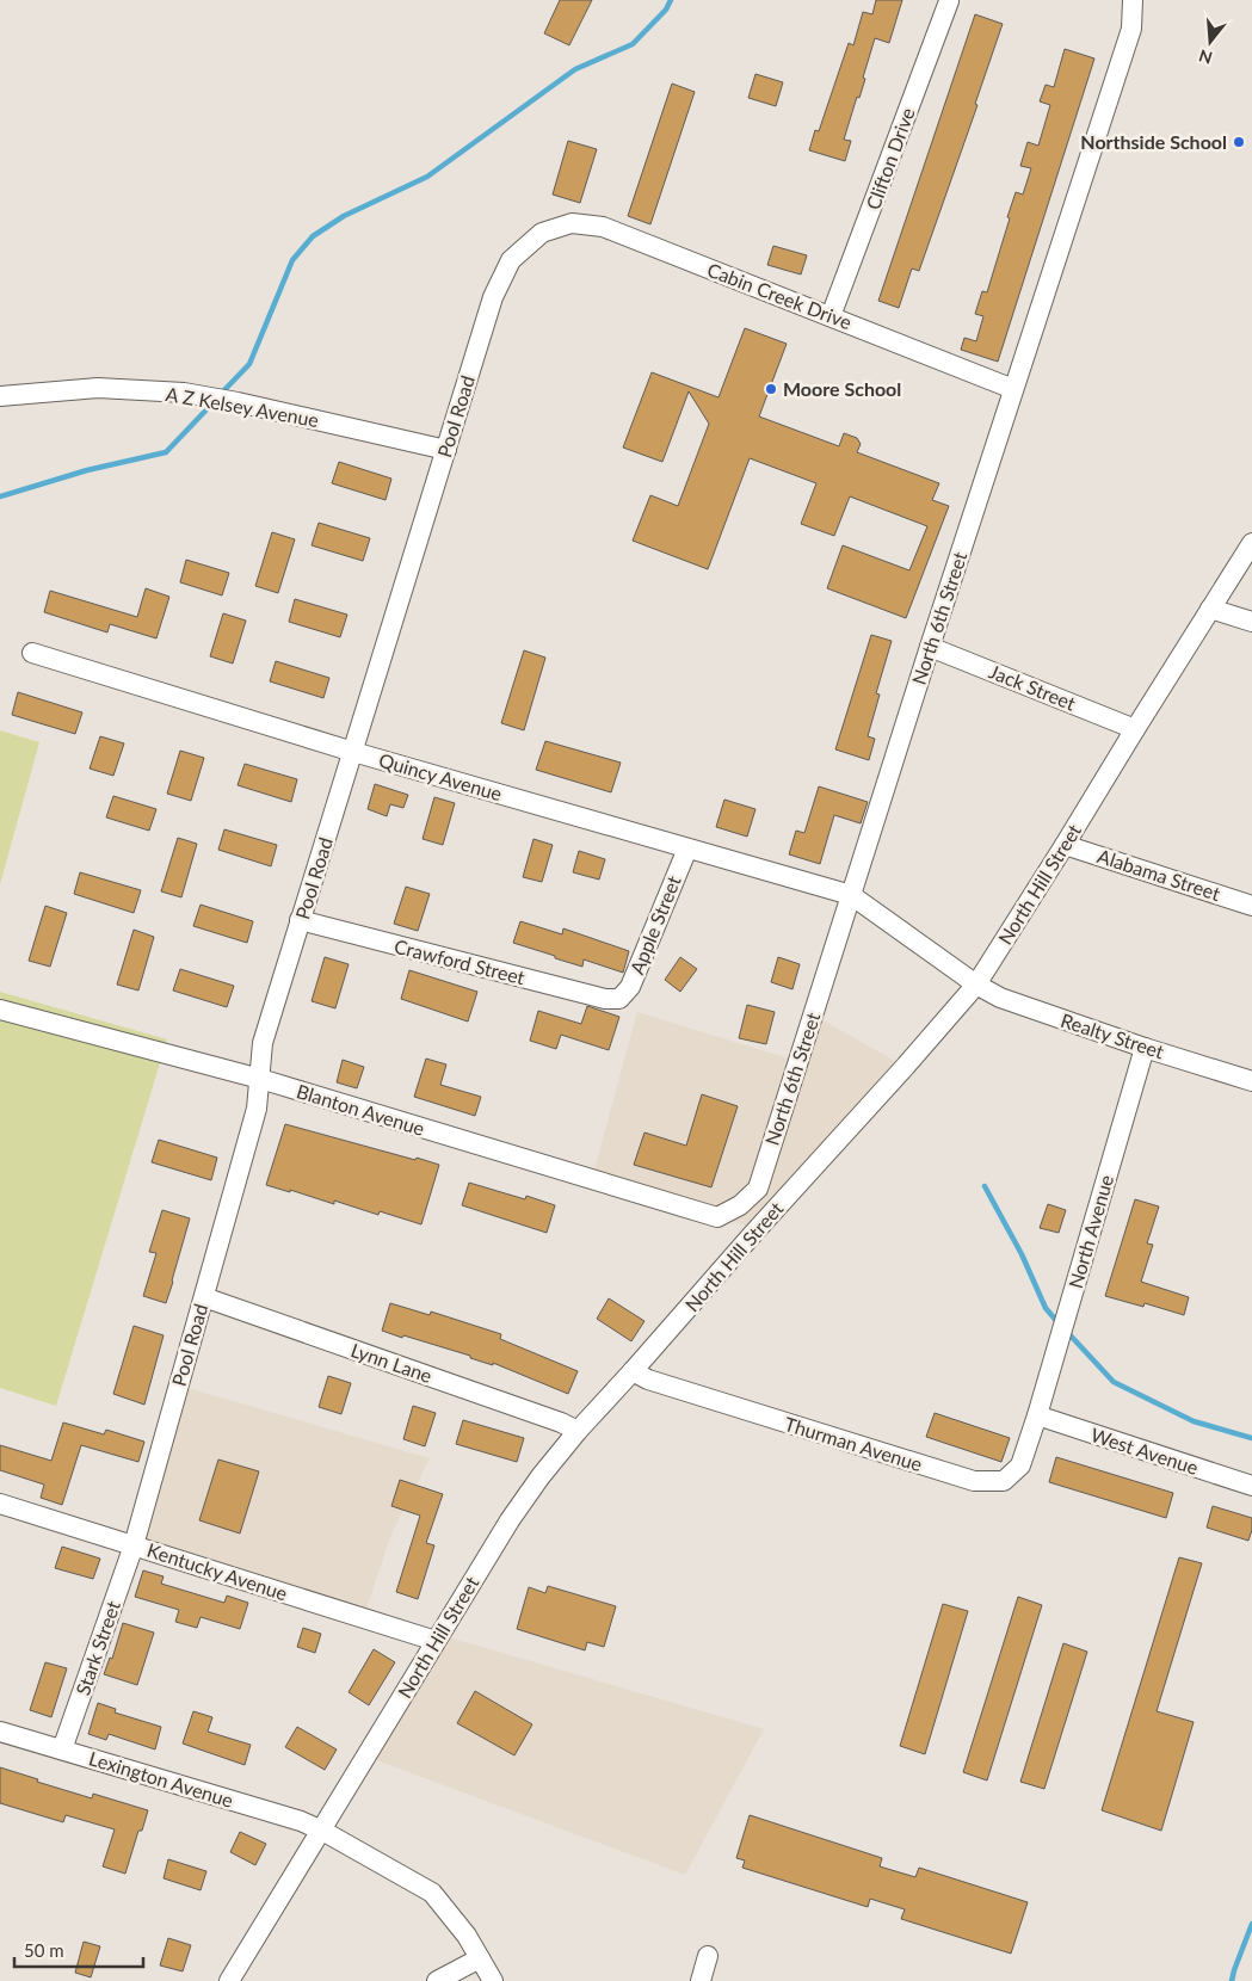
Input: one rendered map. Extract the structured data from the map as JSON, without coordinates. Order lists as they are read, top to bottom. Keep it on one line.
{"streets":{"street":["Clifton Drive","Cabin Creek Drive","A Z Kelsey Avenue","Pool Road","North 6th Street","Jack Street","Quincy Avenue","Alabama Street","North Hill Street","Apple Street","Crawford Street","Realty Street","Blanton Avenue","North Avenue","Lynn Lane","Thurman Avenue","West Avenue","Kentucky Avenue","Stark Street","Lexington Avenue"]},"crossings":[["Clifton Drive","Cabin Creek Drive"],["Cabin Creek Drive","Pool Road"],["Cabin Creek Drive","North 6th Street"],["A Z Kelsey Avenue","Pool Road"],["Pool Road","Quincy Avenue"],["Pool Road","Crawford Street"],["Pool Road","Blanton Avenue"],["Pool Road","Lynn Lane"],["Pool Road","Kentucky Avenue"],["Pool Road","Stark Street"],["North 6th Street","Jack Street"],["North 6th Street","Quincy Avenue"],["North 6th Street","Realty Street"],["North 6th Street","Blanton Avenue"],["Jack Street","North Hill Street"],["Quincy Avenue","Apple Street"],["Quincy Avenue","Realty Street"],["Alabama Street","North Hill Street"],["North Hill Street","Realty Street"],["North Hill Street","Lynn Lane"],["North Hill Street","Thurman Avenue"],["North Hill Street","Kentucky Avenue"],["North Hill Street","Lexington Avenue"],["Apple Street","Crawford Street"],["Realty Street","North Avenue"],["North Avenue","Thurman Avenue"],["North Avenue","West Avenue"],["Thurman Avenue","West Avenue"],["Kentucky Avenue","Stark Street"],["Stark Street","Lexington Avenue"]],"places":["Northside School","Moore School"],"scale_bar":"50 m","north":"bottom"}
